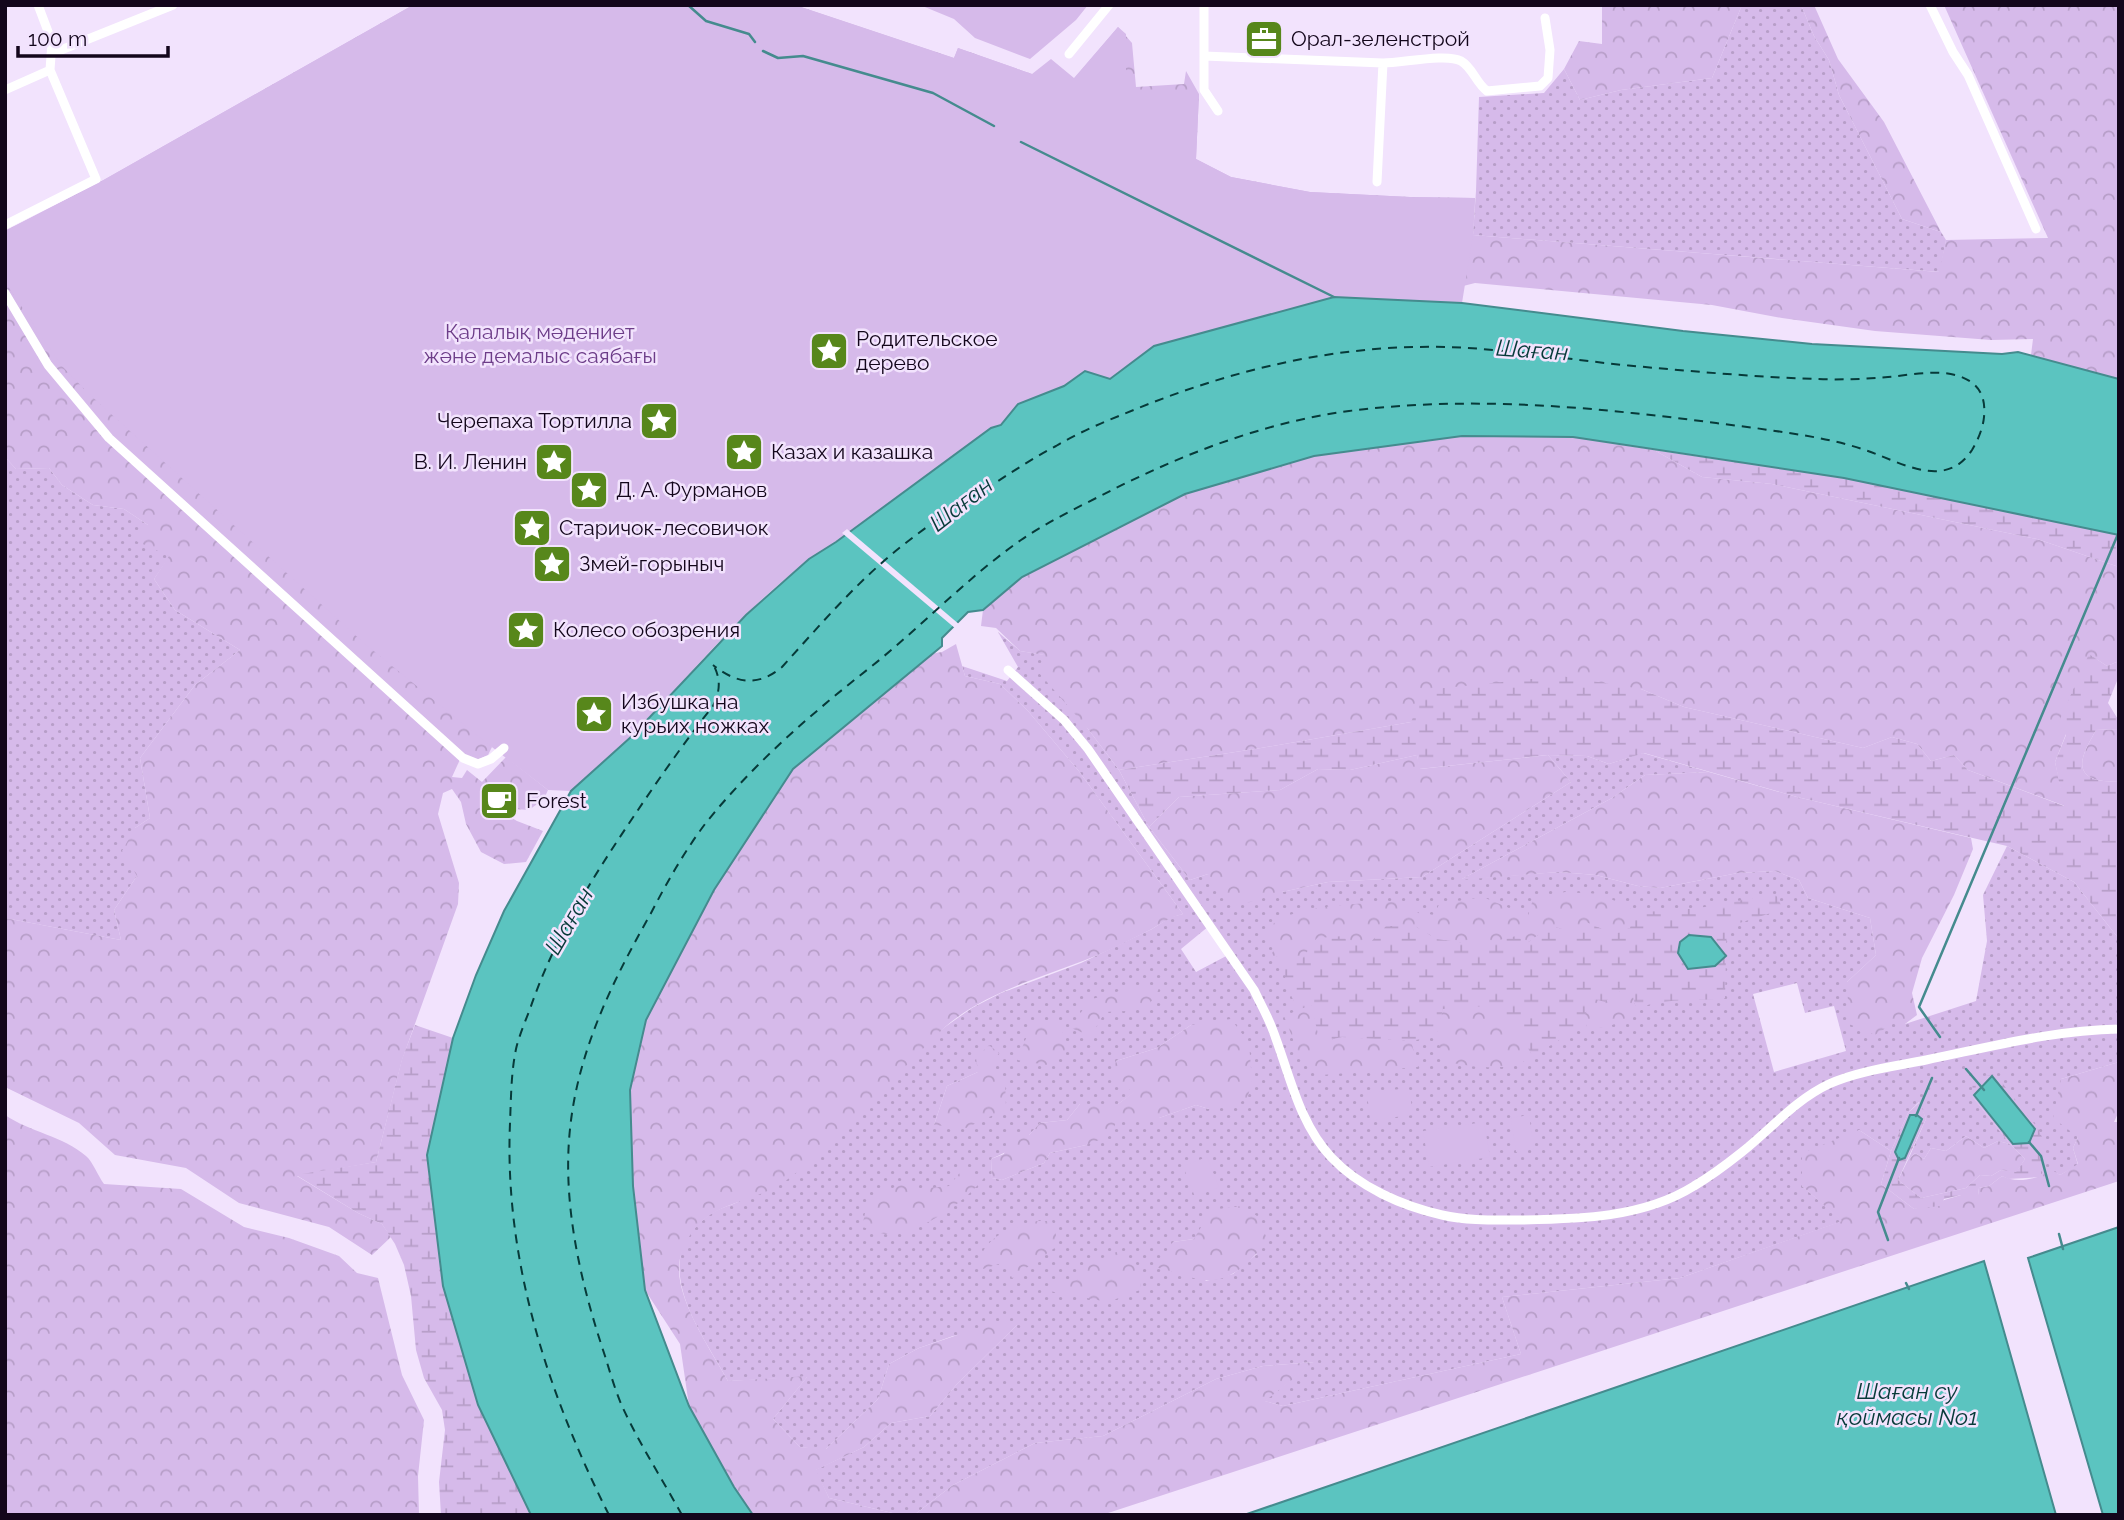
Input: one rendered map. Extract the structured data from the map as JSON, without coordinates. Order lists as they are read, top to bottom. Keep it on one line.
{"water":["Шаған","Шаған су қоймасы No1"],"parks":["Қалалық мәдениет және демалыс саябағы"],"places":{"office":["Орал-зеленстрой"],"place":["Родительское дерево","Черепаха Тортилла","Казах и казашка","В. И. Ленин","Д. А. Фурманов","Старичок-лесовичок","Змей-горыныч","Колесо обозрения","Избушка на курьих ножках"],"cafe":["Forest"]},"scale_bar":"100 m"}
